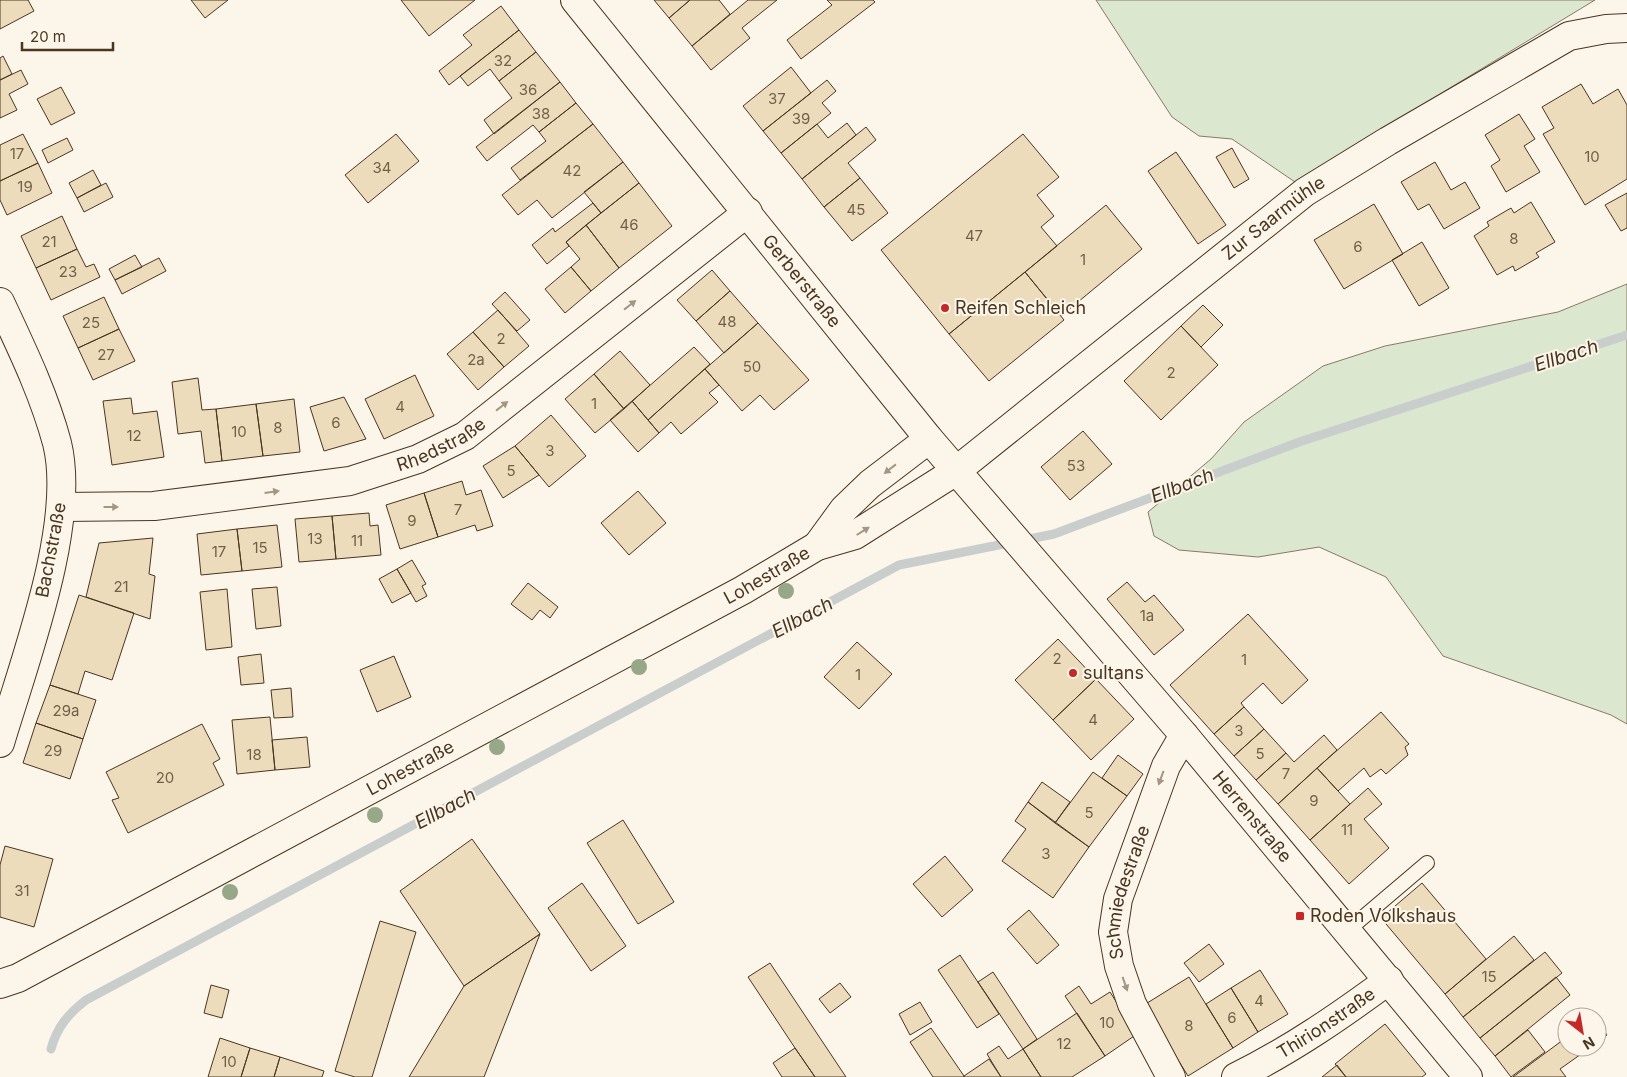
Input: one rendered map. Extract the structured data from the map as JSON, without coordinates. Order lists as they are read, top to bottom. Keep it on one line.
{"streets":{"street":["Zur Saarmühle","Gerberstraße","Rhedstraße","Bachstraße","Lohestraße","Herrenstraße","Schmiedestraße","Thirionstraße"]},"crossings":[["Zur Saarmühle","Gerberstraße"],["Zur Saarmühle","Lohestraße"],["Gerberstraße","Rhedstraße"],["Gerberstraße","Lohestraße"],["Gerberstraße","Herrenstraße"],["Rhedstraße","Bachstraße"],["Herrenstraße","Schmiedestraße"],["Herrenstraße","Thirionstraße"]],"one_way":["Rhedstraße","Schmiedestraße"],"water":["Ellbach"],"places":{"other":["Reifen Schleich","sultans"],"transit":["Roden Volkshaus"]},"house_numbers":["32","36","37","38","39","17","10","34","42","19","45","46","47","8","21","6","1","23","48","25","2","27","2a","50","2","1","4","6","8","10","12","3","53","5","7","9","13","11","15","17","21","1a","2","1","1","29a","4","3","29","5","18","7","20","9","5","11","3","31","15","4","6","10","8","12","10"],"scale_bar":"20 m","north":"bottom right"}
